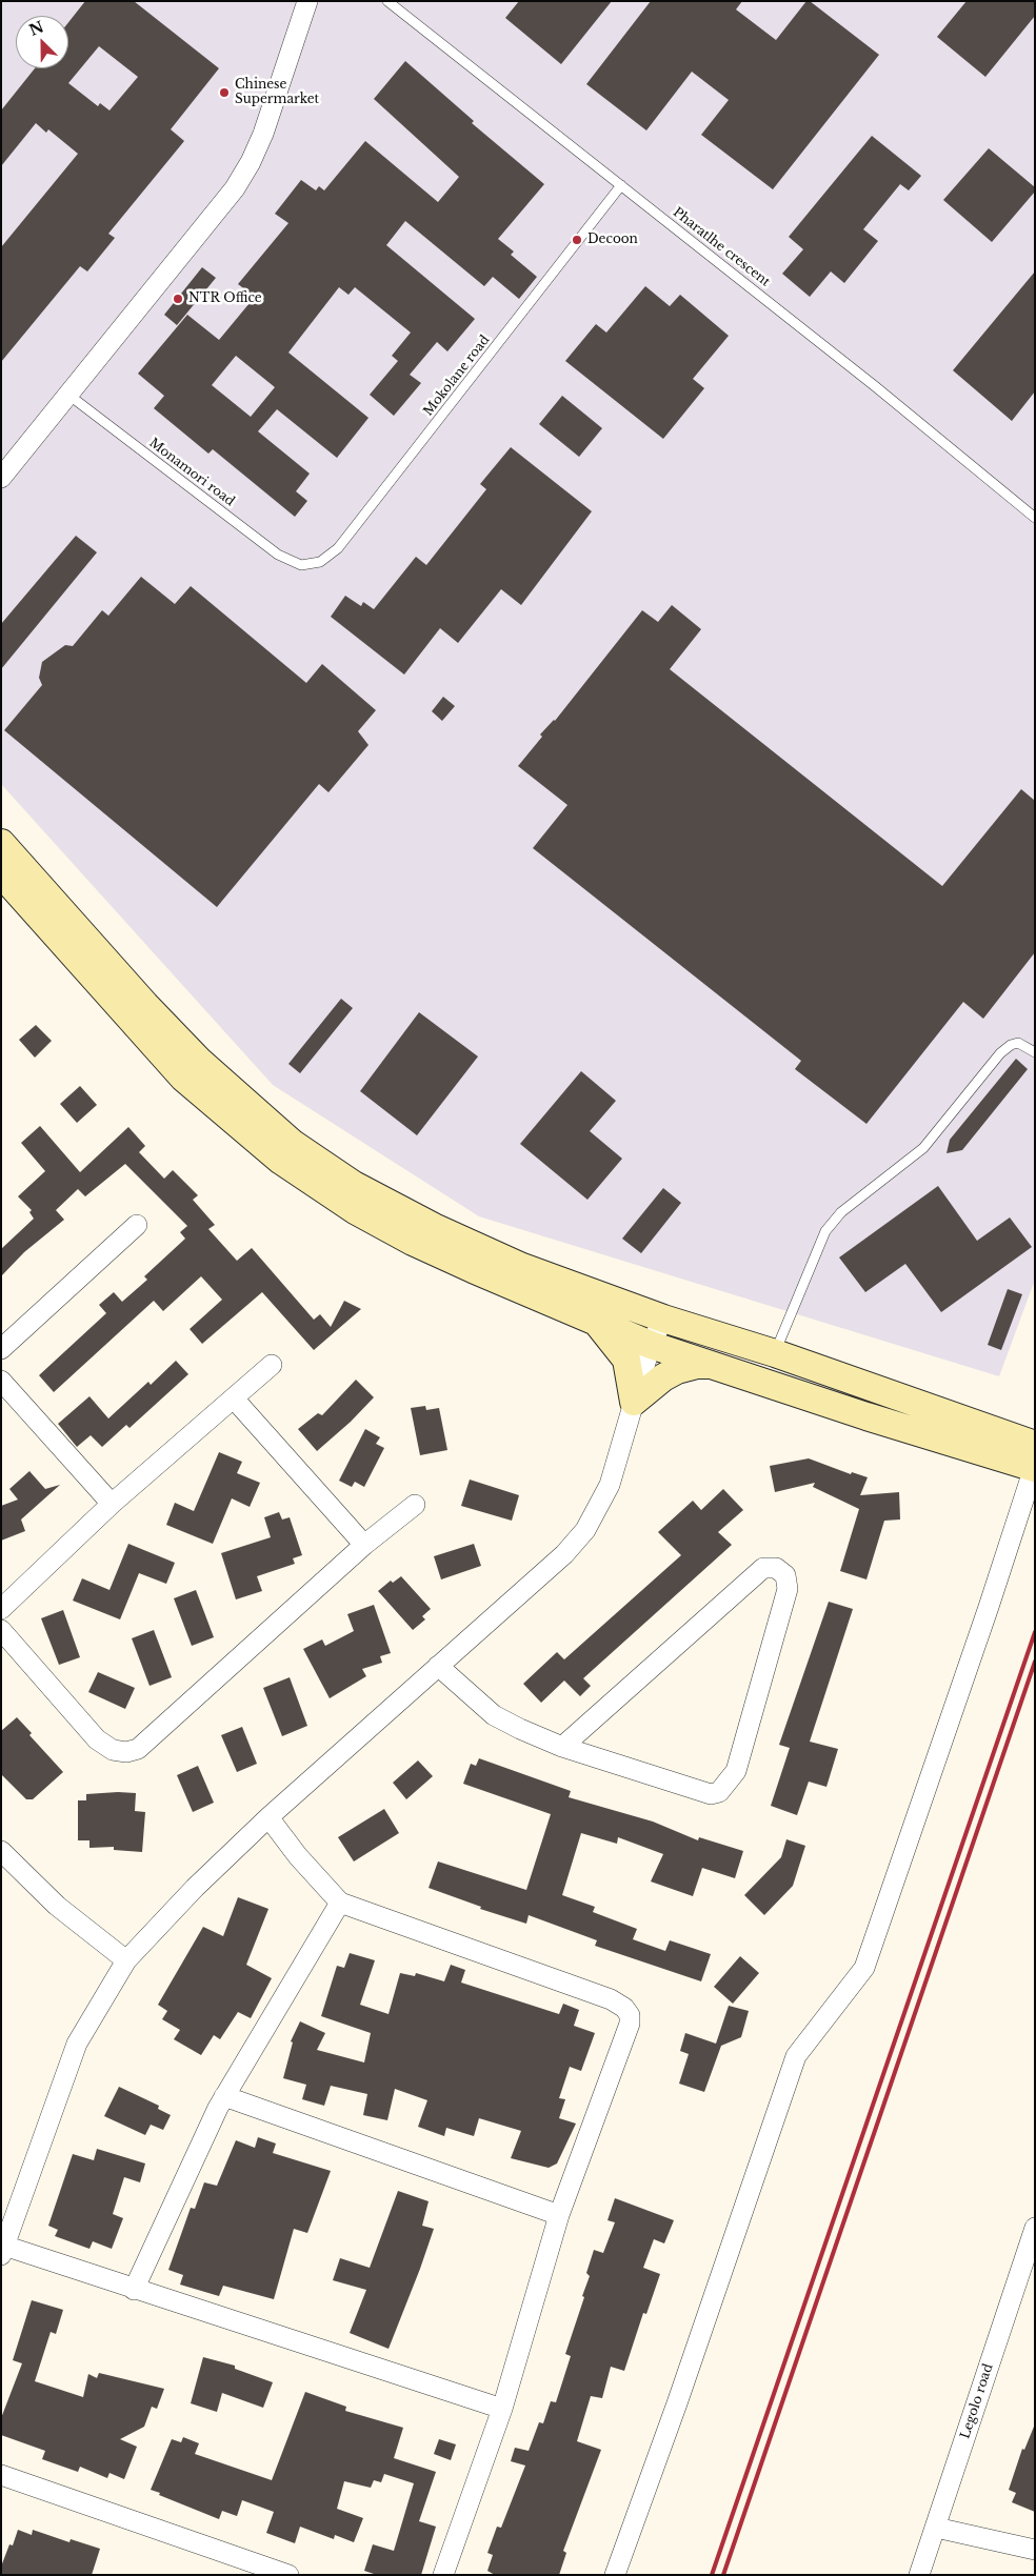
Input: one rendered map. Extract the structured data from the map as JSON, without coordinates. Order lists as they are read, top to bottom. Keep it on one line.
{"streets":{"street":["Legolo road"],"lane":["Pharatlhe crescent","Mokolane road","Monamori road"]},"crossings":[["Pharatlhe crescent","Mokolane road"],["Mokolane road","Monamori road"]],"places":["Chinese Supermarket","Decoon","NTR Office"],"north":"top left"}
